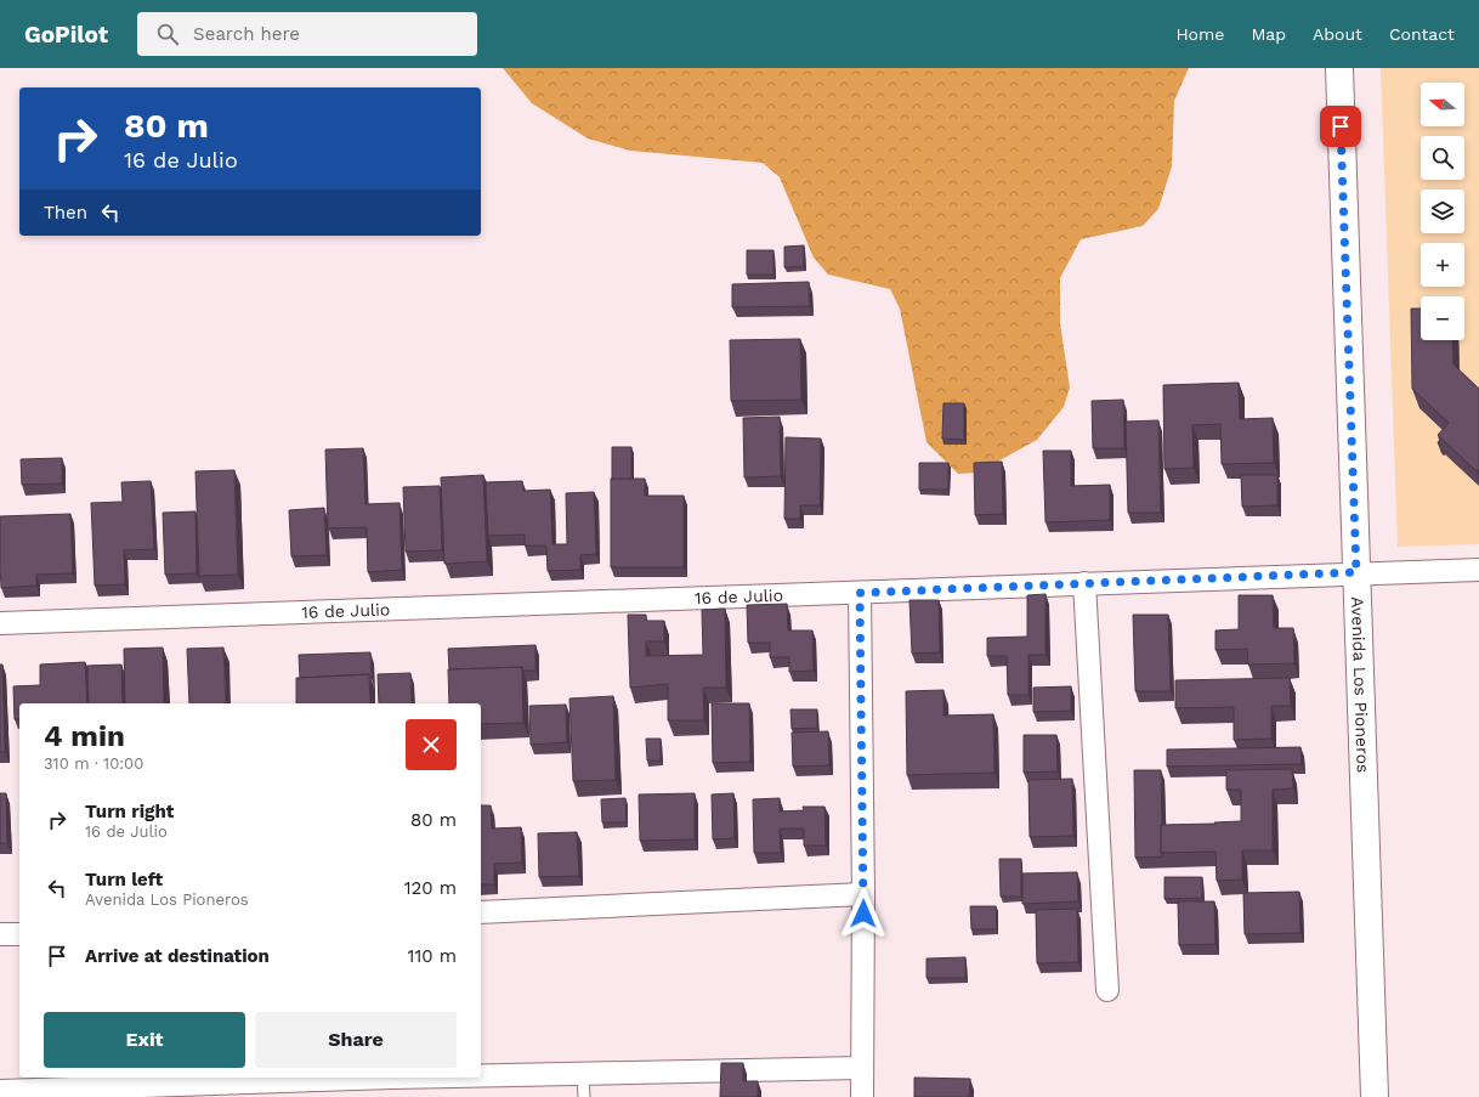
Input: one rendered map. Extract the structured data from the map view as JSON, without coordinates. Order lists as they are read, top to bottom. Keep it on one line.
{"streets":{"main road":["Avenida Los Pioneros"],"street":["16 de Julio"]},"crossings":[["16 de Julio","Avenida Los Pioneros"]],"north":"left","page":{"header":"GoPilot","search":"Search here","nav":["Home","Map","About","Contact"],"map_buttons":["+","−"],"turn":["80 m","16 de Julio"],"then":"Then","heading":["4 min","310 m · 10:00"],"list":[{"name":"Turn right","note":"16 de Julio","value":"80 m"},{"name":"Turn left","note":"Avenida Los Pioneros","value":"120 m"},{"name":"Arrive at destination","value":"110 m"}],"buttons":["Exit","Share"]}}
